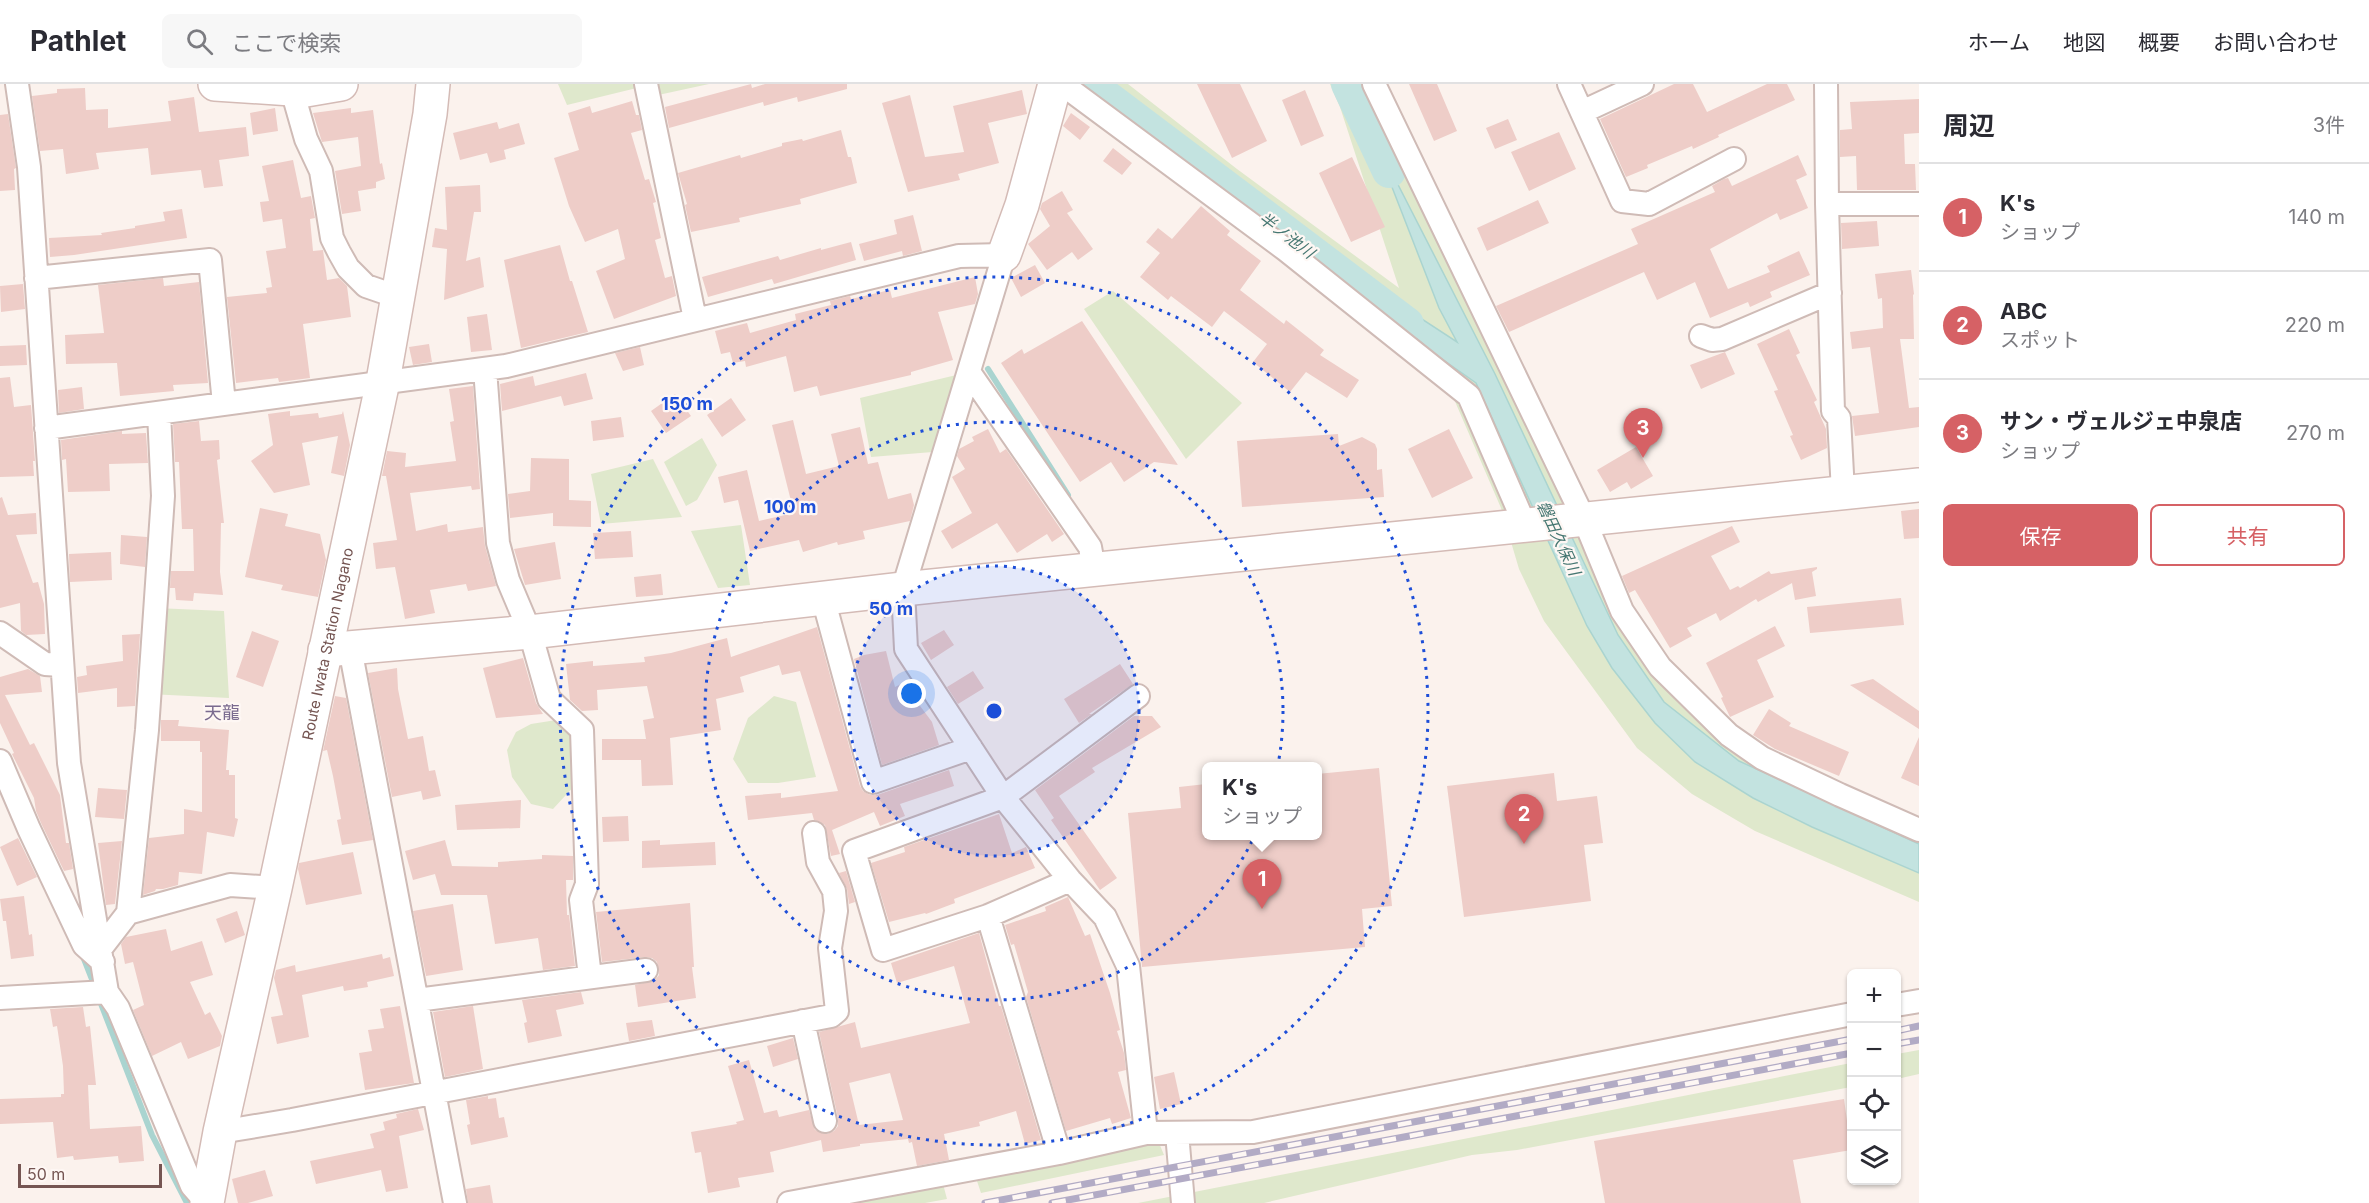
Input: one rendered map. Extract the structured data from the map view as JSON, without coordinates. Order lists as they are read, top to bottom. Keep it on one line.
{"streets":{"street":["Route Iwata Station Nagano"]},"districts":["天龍"],"water":["半ノ池川","磐田久保川"],"scale_bar":"50 m","page":{"header":"Pathlet","search":"ここで検索","nav":["ホーム","地図","概要","お問い合わせ"],"heading":["周辺","3件"],"list":[{"mark":"1","name":"K's","note":"ショップ","value":"140 m"},{"mark":"2","name":"ABC","note":"スポット","value":"220 m"},{"mark":"3","name":"サン・ヴェルジェ中泉店","note":"ショップ","value":"270 m"}],"pins":["3","2","1"],"buttons":["保存","共有"],"popup":["K's","ショップ"],"map_buttons":["+","−"],"scale":"50 m"},"rings":["150 m","100 m","50 m"]}
